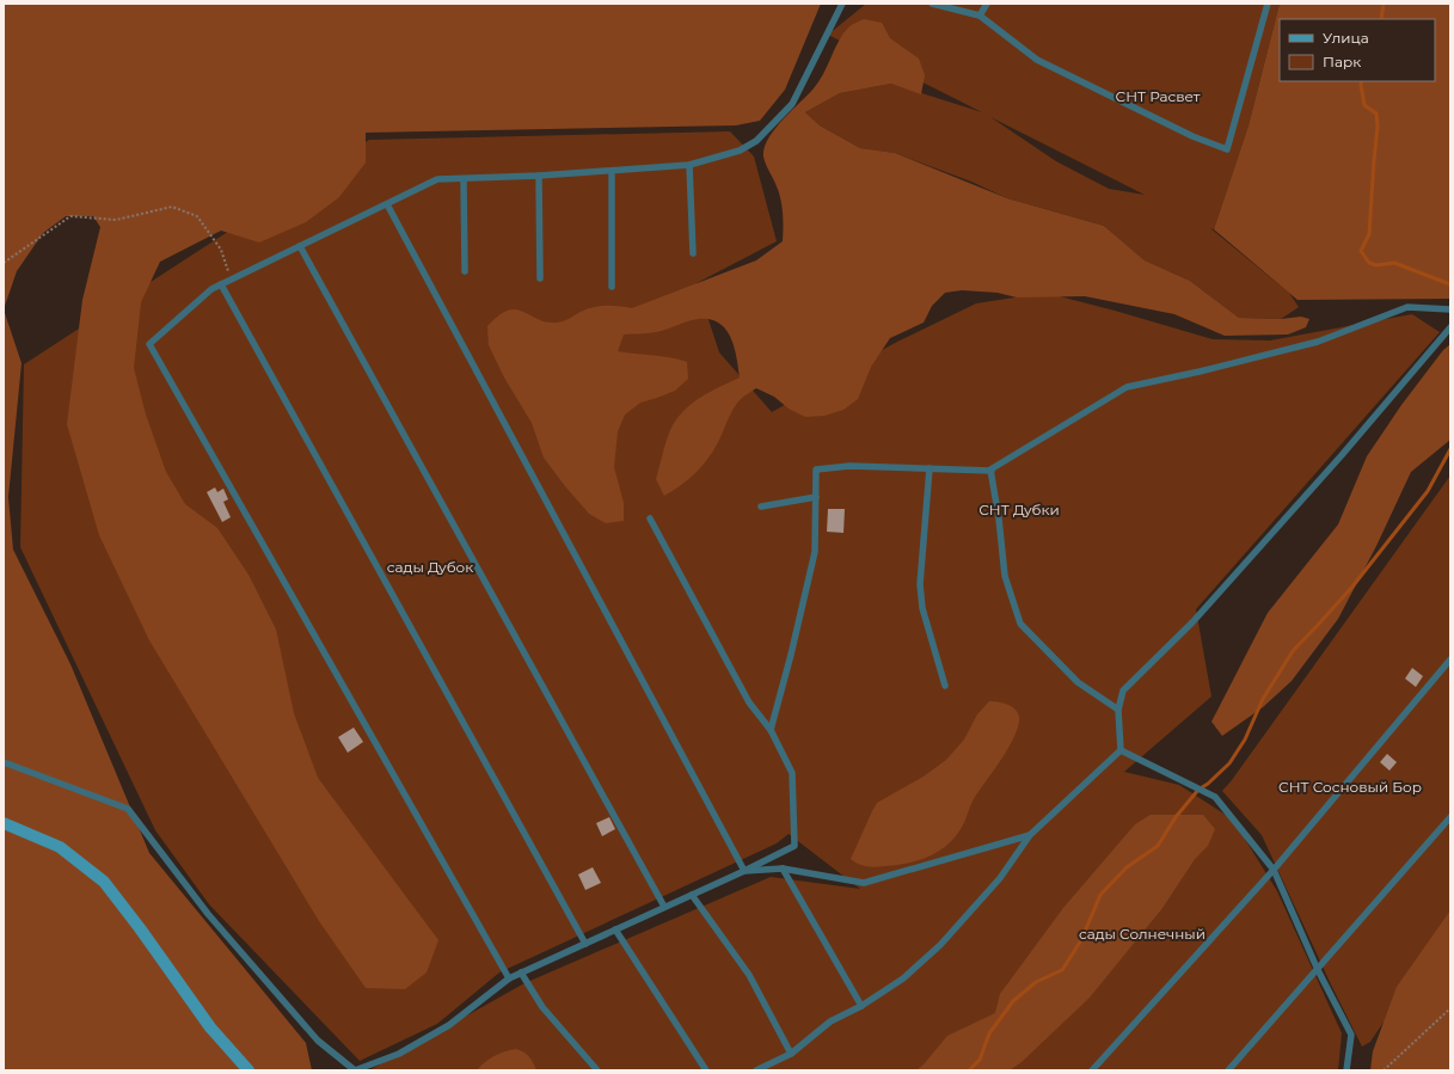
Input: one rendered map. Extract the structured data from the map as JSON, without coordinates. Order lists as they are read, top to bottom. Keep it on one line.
{"parks":["СНТ Расвет","СНТ Дубки","сады Дубок","СНТ Сосновый Бор","сады Солнечный"],"legend":["Улица","Парк"]}
